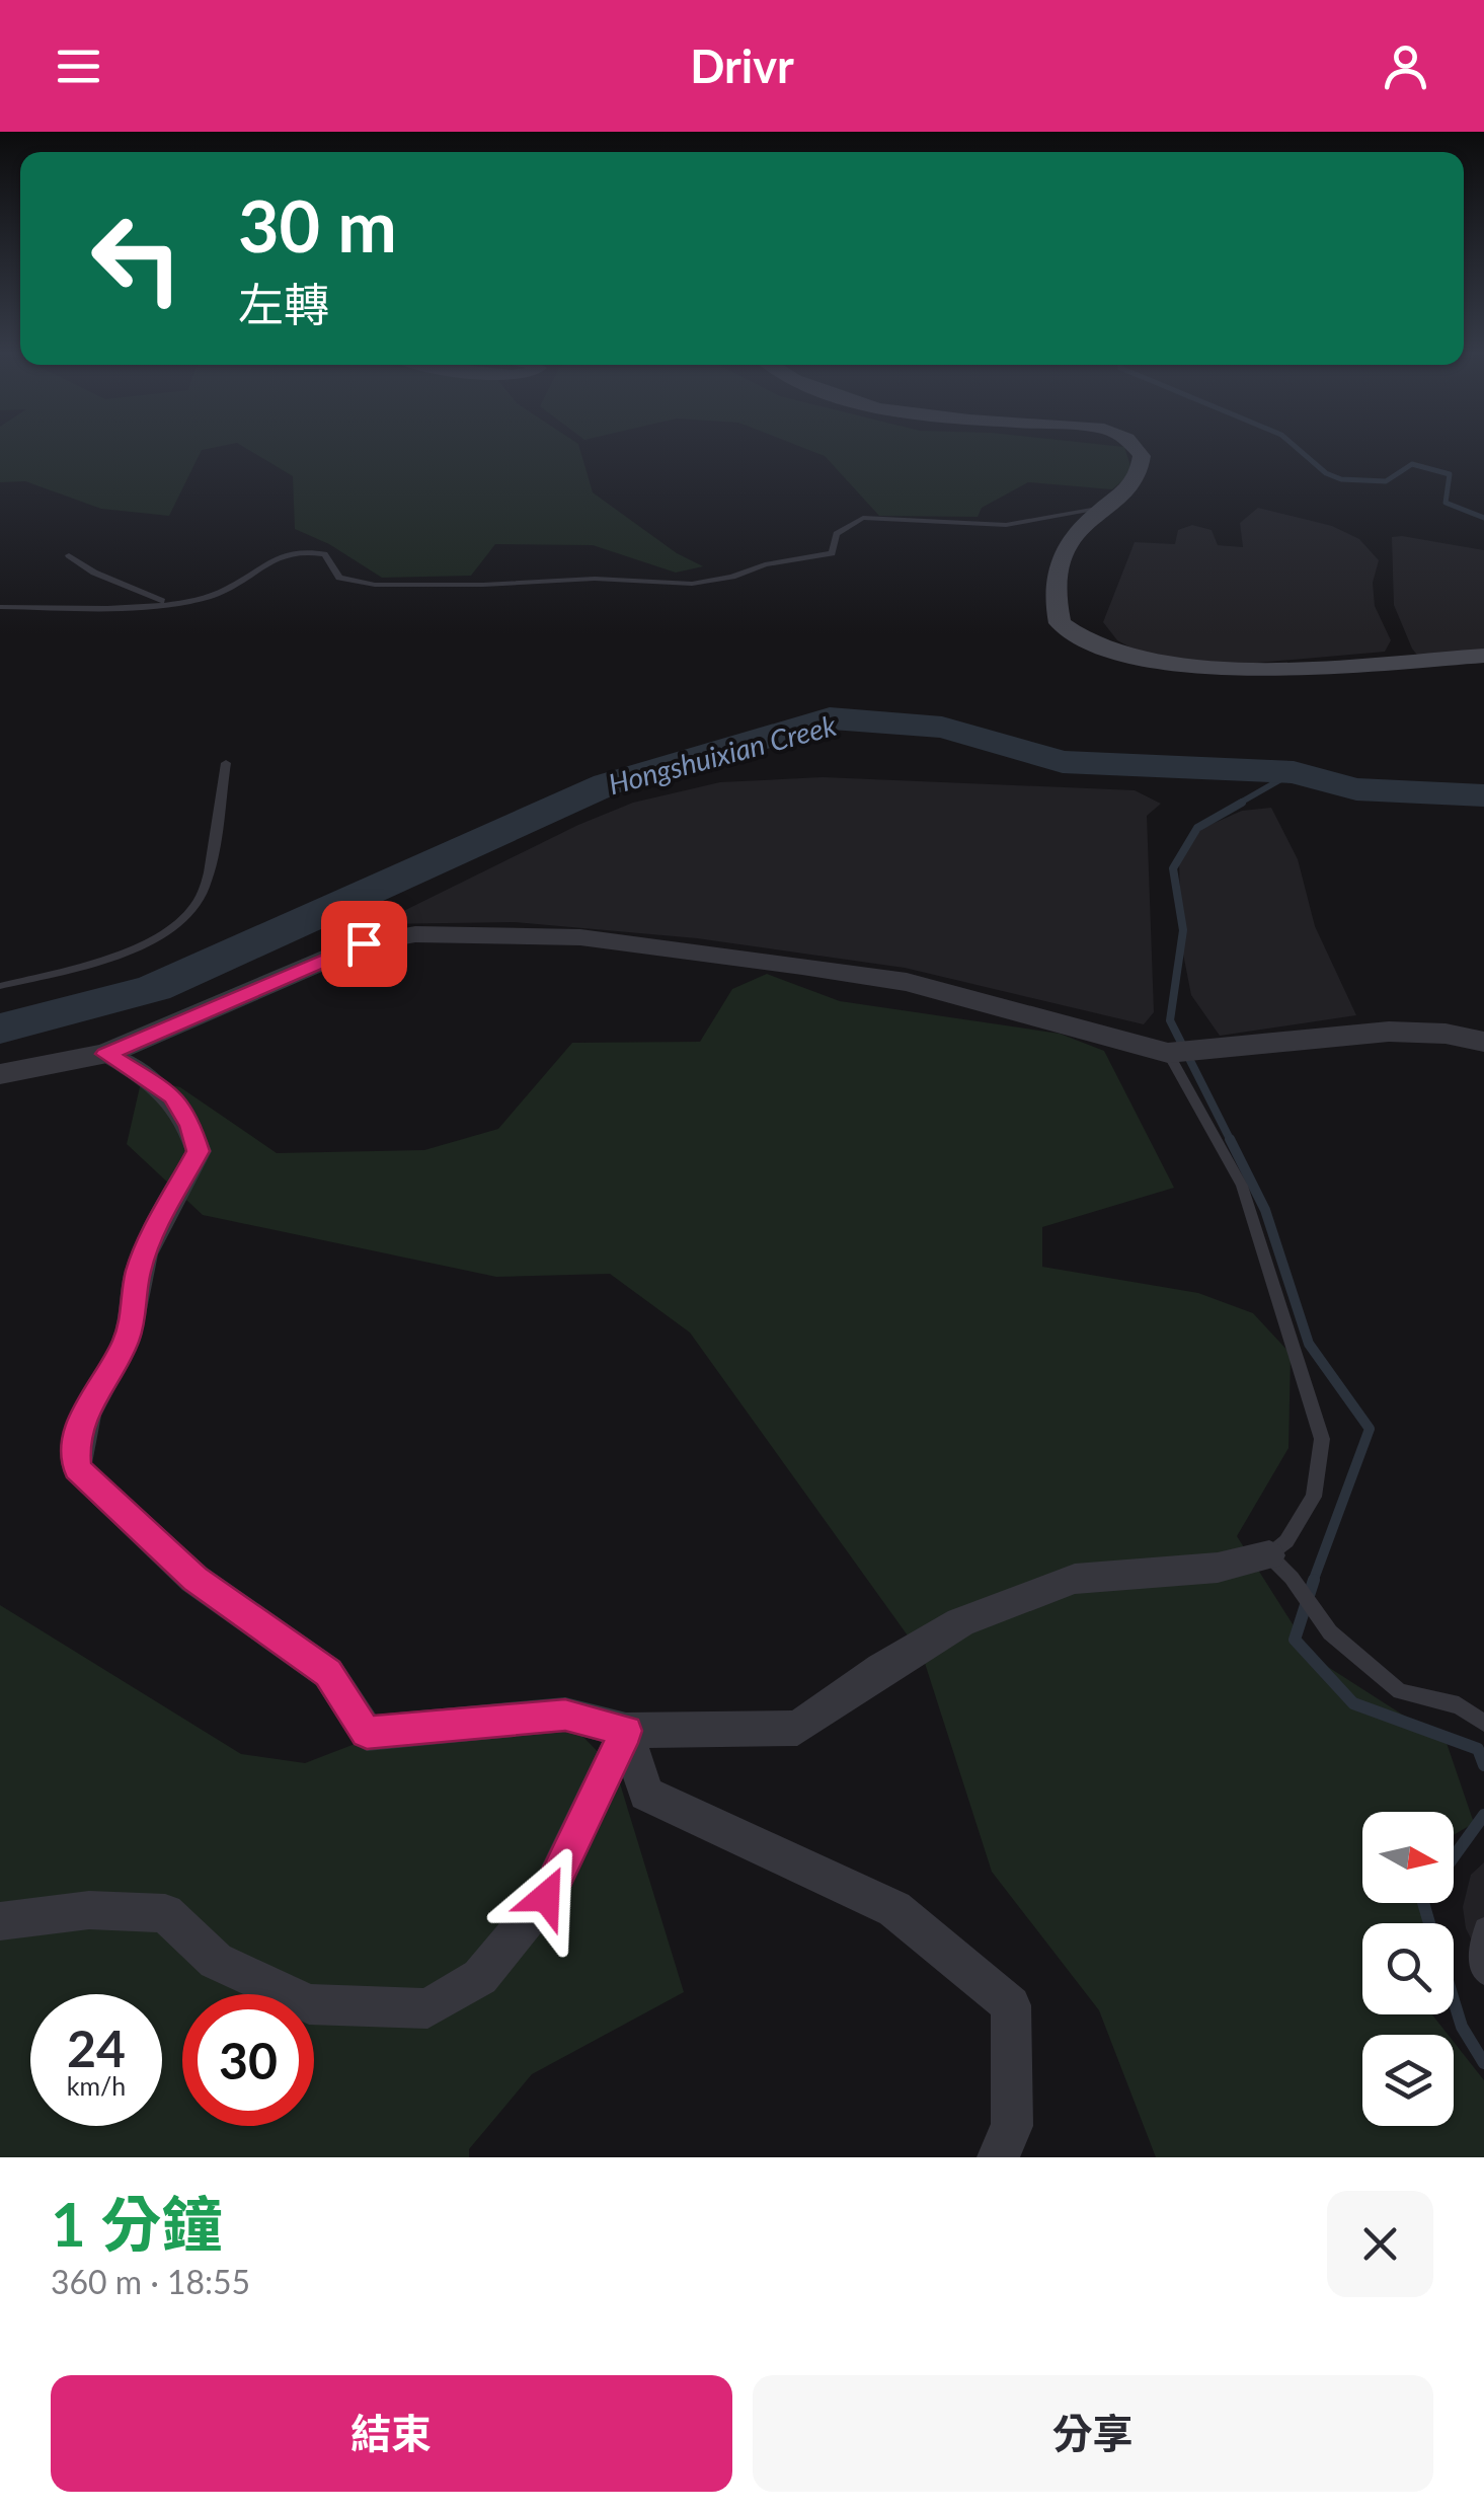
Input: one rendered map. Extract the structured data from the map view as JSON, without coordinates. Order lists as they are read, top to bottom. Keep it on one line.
{"water":["Hongshuixian Creek"],"north":"right","page":{"header":"Drivr","turn":["30 m","左轉"],"speed":"24 km/h","limit":"30","heading":["1 分鐘","360 m · 18:55"],"buttons":["結束","分享"]}}
